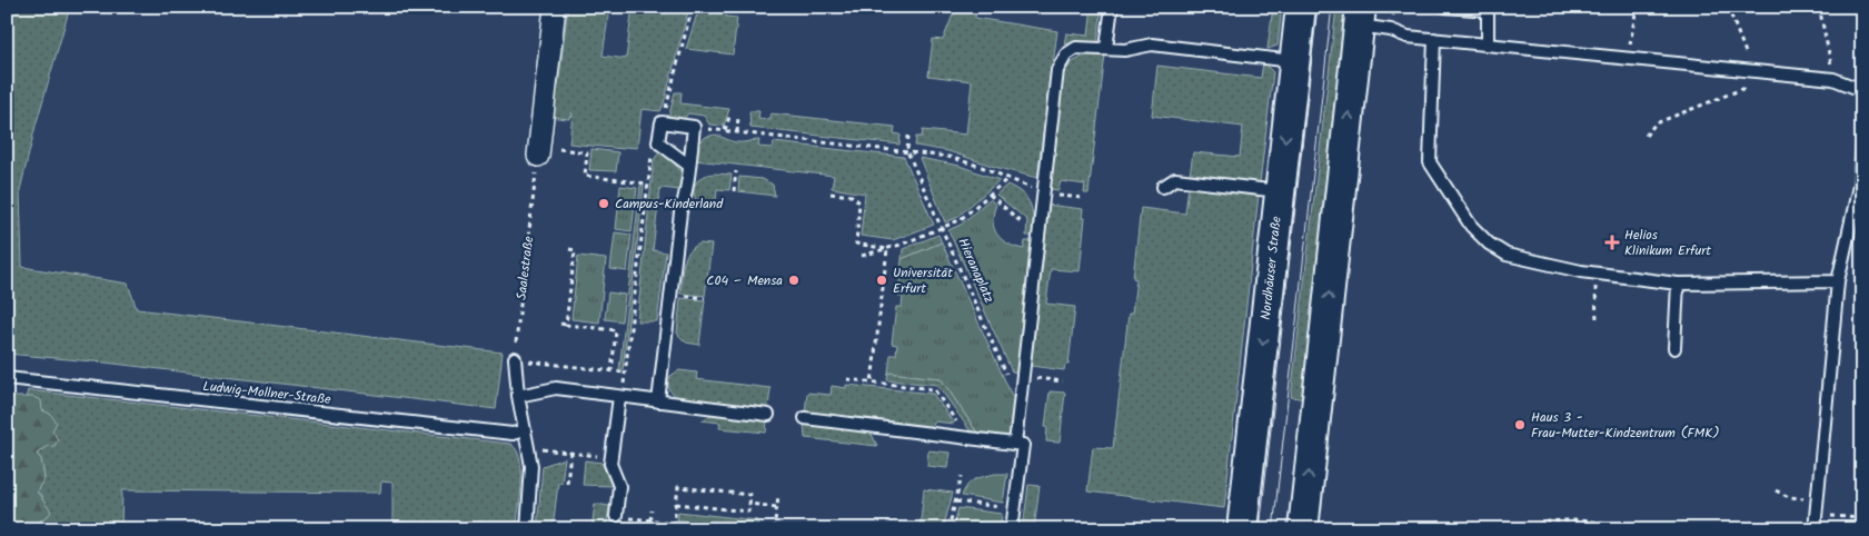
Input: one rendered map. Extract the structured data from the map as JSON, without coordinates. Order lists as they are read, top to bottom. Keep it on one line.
{"streets":{"main road":["Nordhäuser Straße"],"lane":["Ludwig-Mollner-Straße"],"path":["Saalestraße","Hieranaplatz"]},"places":{"other":["Campus-Kinderland","C04 – Mensa","Universität Erfurt","Haus 3 - Frau-Mutter-Kindzentrum (FMK)"],"health":["Helios Klinikum Erfurt"]}}
